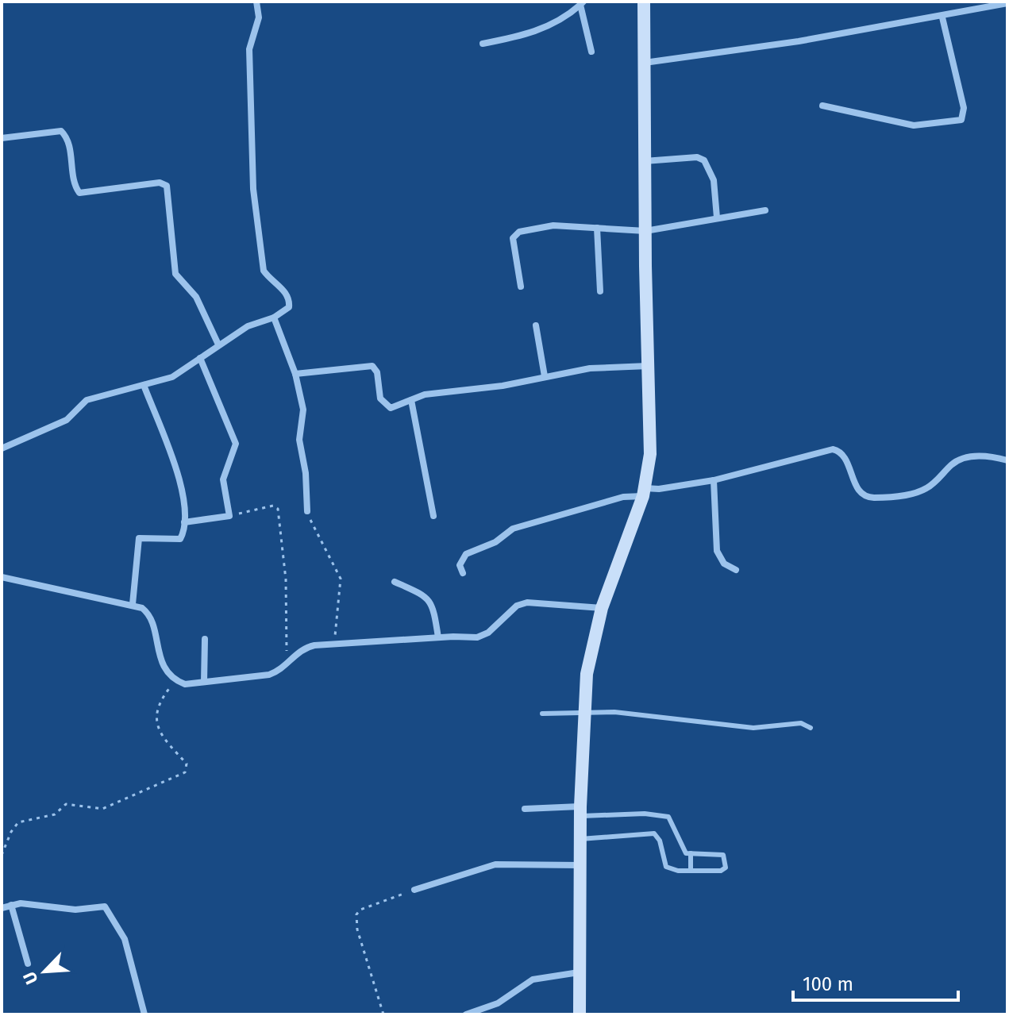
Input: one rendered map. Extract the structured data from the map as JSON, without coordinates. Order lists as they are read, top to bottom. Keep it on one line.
{"scale_bar":"100 m","north":"bottom left"}
